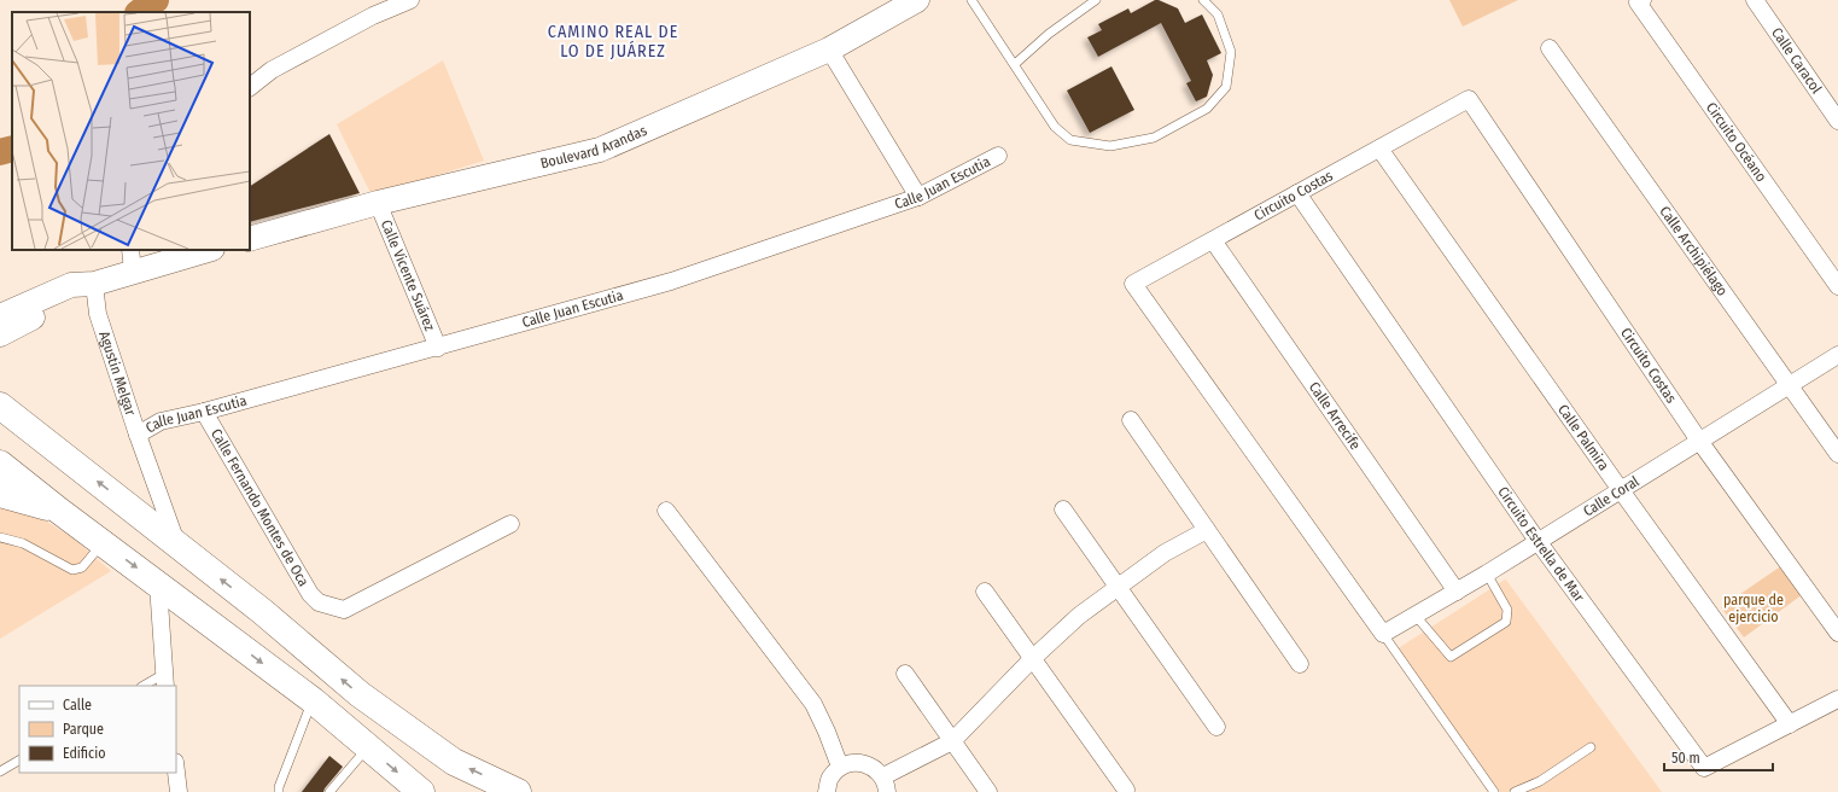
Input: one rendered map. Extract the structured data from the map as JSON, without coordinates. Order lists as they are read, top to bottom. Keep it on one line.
{"streets":{"main road":["Boulevard Arandas"],"street":["Calle Caracol","Circuito Océano","Calle Juan Escutia","Circuito Costas","Calle Archipiélago","Calle Vicente Suárez","Agustin Melgar","Calle Arrecife","Calle Palmira","Calle Coral","Calle Fernando Montes de Oca","Circuito Estrella de Mar"]},"crossings":[["Boulevard Arandas","Calle Vicente Suárez"],["Calle Juan Escutia","Calle Vicente Suárez"],["Calle Juan Escutia","Agustin Melgar"],["Calle Juan Escutia","Calle Fernando Montes de Oca"],["Circuito Costas","Calle Arrecife"],["Circuito Costas","Calle Palmira"],["Circuito Costas","Calle Coral"],["Circuito Costas","Circuito Estrella de Mar"],["Calle Archipiélago","Calle Coral"],["Calle Arrecife","Calle Coral"],["Calle Palmira","Calle Coral"],["Calle Palmira","Circuito Estrella de Mar"],["Calle Coral","Circuito Estrella de Mar"]],"districts":["CAMINO REAL DE LO DE JUÁREZ"],"parks":["parque de ejercicio"],"legend":["Calle","Parque","Edificio"],"scale_bar":"50 m"}
